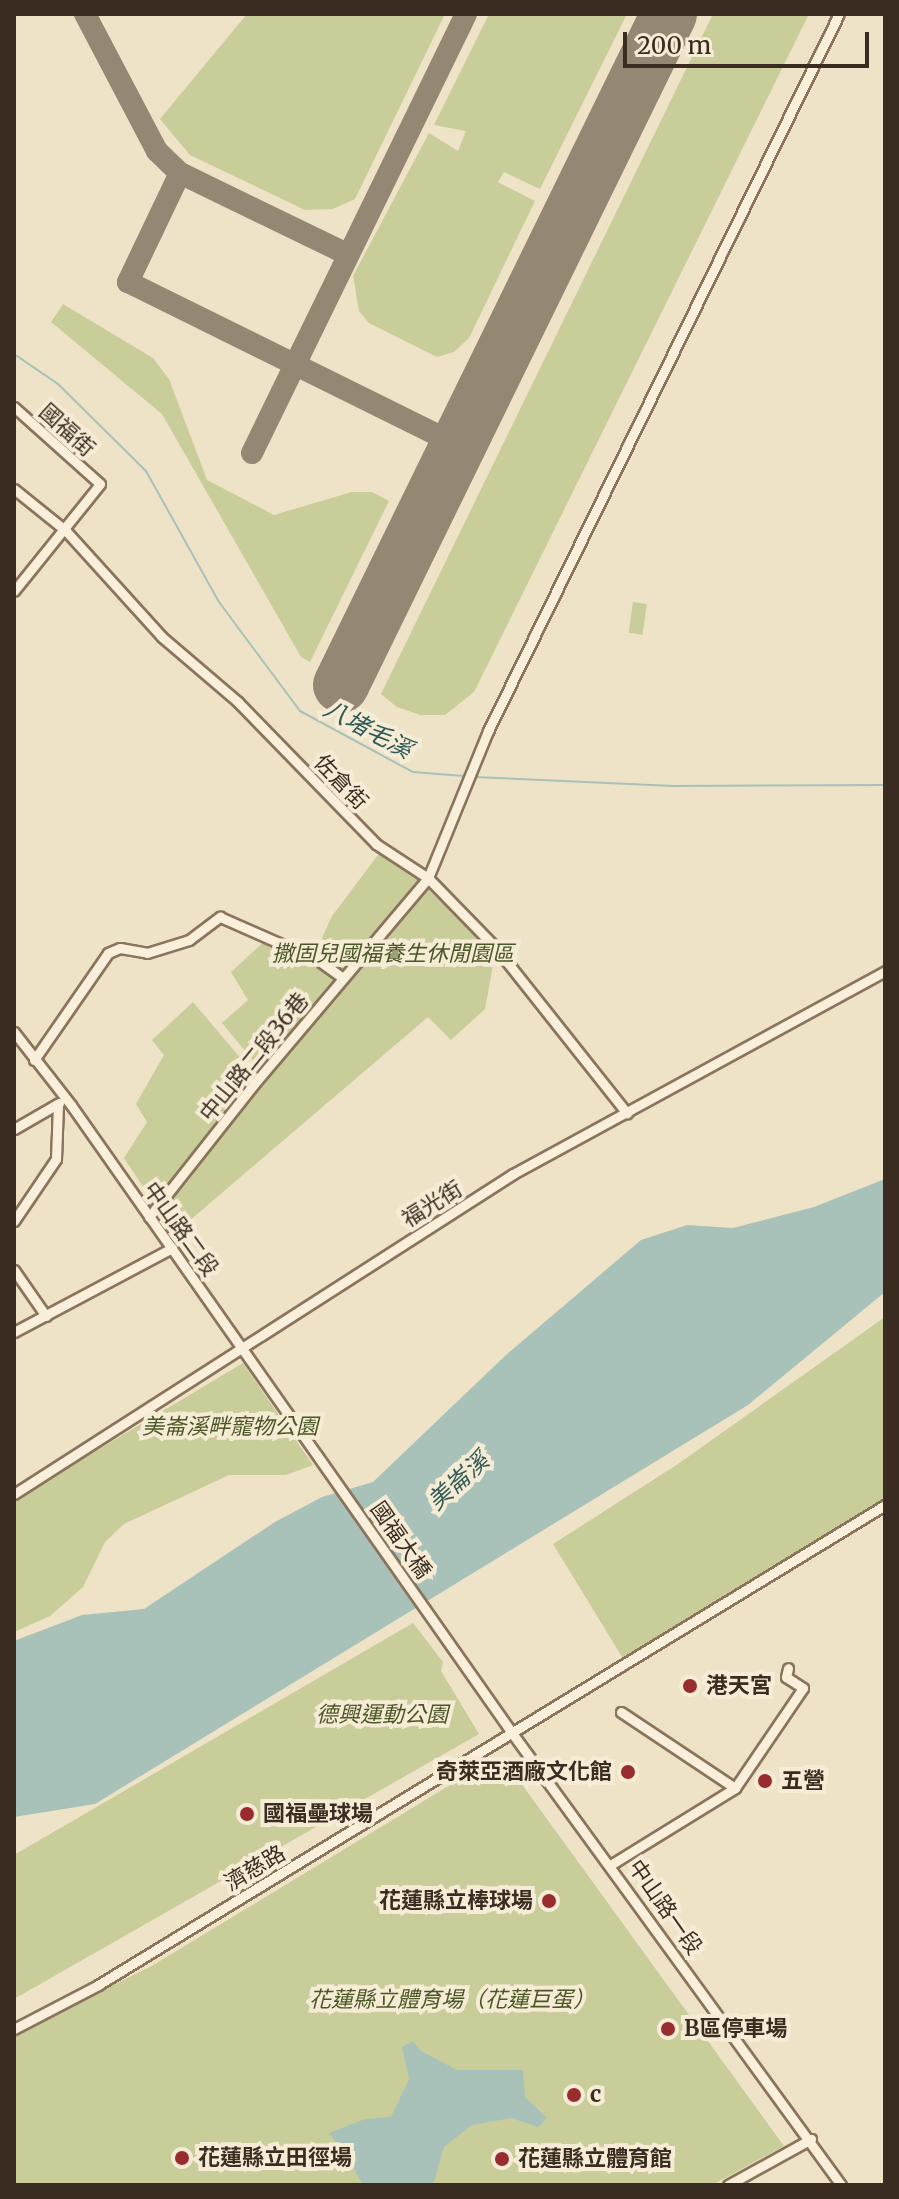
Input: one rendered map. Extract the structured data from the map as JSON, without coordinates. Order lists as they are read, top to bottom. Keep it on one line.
{"streets":{"street":["國福街","佐倉街","中山路二段36巷","福光街","中山路二段","國福大橋","濟慈路","中山路一段"]},"crossings":[["國福街","佐倉街"],["佐倉街","中山路二段36巷"],["佐倉街","福光街"],["中山路二段36巷","中山路二段"],["福光街","中山路二段"],["中山路二段","國福大橋"],["國福大橋","中山路一段"],["濟慈路","中山路一段"]],"water":["八堵毛溪","美崙溪"],"parks":["撒固兒國福養生休閒園區","美崙溪畔寵物公園","德興運動公園","花蓮縣立體育場（花蓮巨蛋）"],"places":["港天宮","奇萊亞酒廠文化館","五營","國福壘球場","花蓮縣立棒球場","B區停車場","c","花蓮縣立田徑場","花蓮縣立體育館"],"scale_bar":"200 m"}
